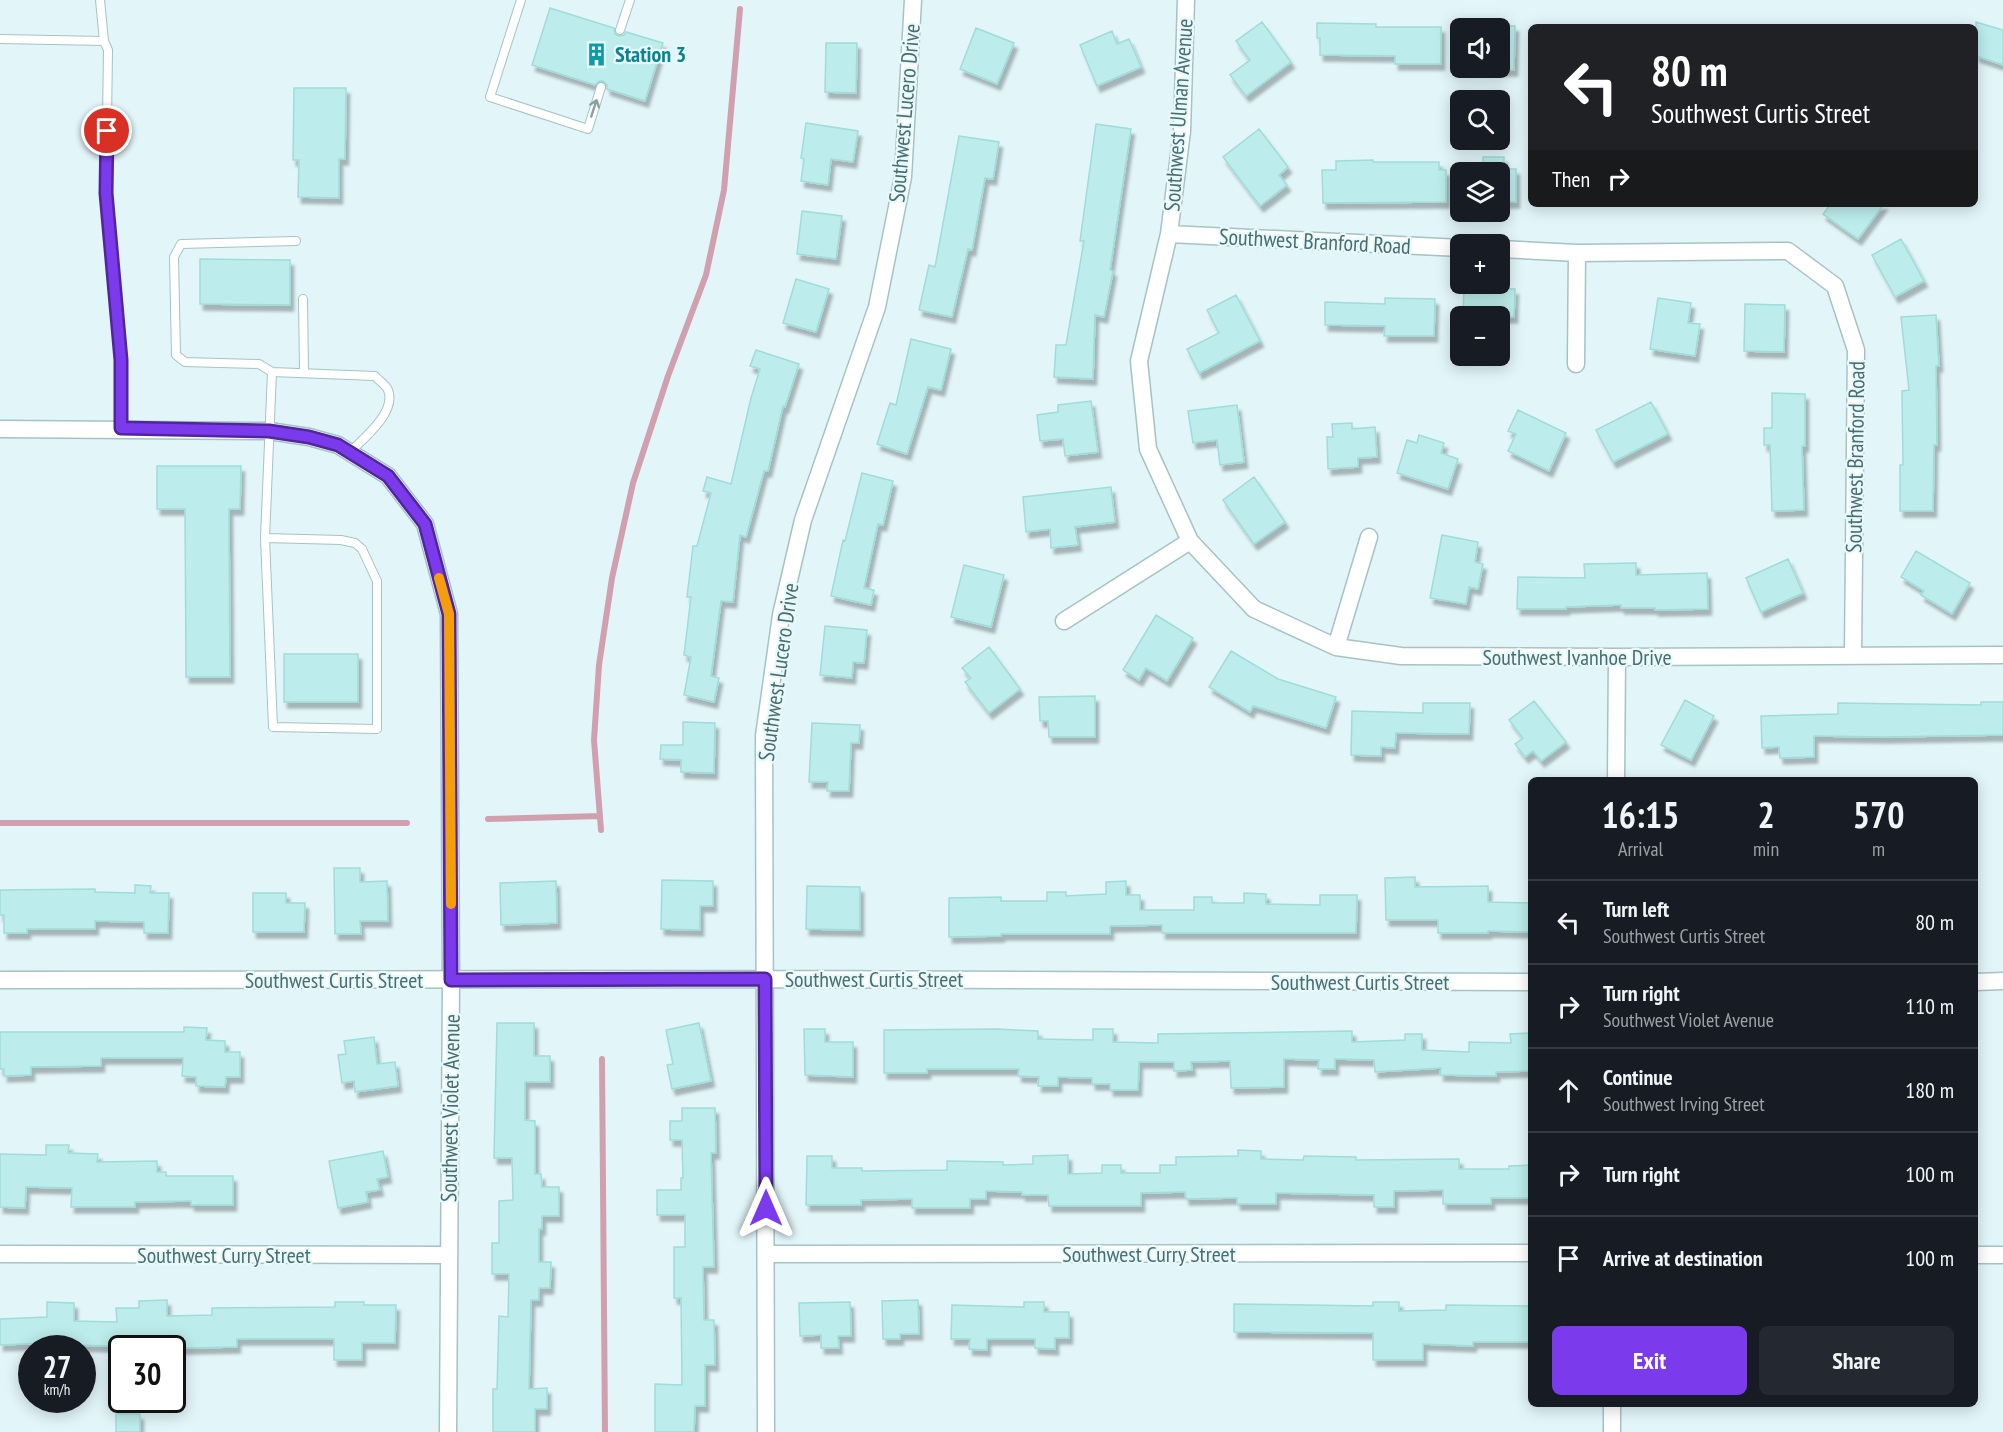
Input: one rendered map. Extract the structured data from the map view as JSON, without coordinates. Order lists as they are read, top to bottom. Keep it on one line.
{"streets":{"street":["Southwest Lucero Drive","Southwest Ulman Avenue","Southwest Branford Road","Southwest Ivanhoe Drive","Southwest Curtis Street","Southwest Violet Avenue","Southwest Curry Street"]},"crossings":[["Southwest Lucero Drive","Southwest Curtis Street"],["Southwest Lucero Drive","Southwest Curry Street"],["Southwest Ulman Avenue","Southwest Branford Road"],["Southwest Ulman Avenue","Southwest Ivanhoe Drive"],["Southwest Branford Road","Southwest Ivanhoe Drive"],["Southwest Curtis Street","Southwest Violet Avenue"],["Southwest Violet Avenue","Southwest Curry Street"]],"places":{"building":["Station 3"]},"page":{"map_buttons":["+","−"],"turn":["80 m","Southwest Curtis Street"],"then":"Then","eta":["16:15","Arrival","2","min","570","m"],"list":[{"name":"Turn left","note":"Southwest Curtis Street","value":"80 m"},{"name":"Turn right","note":"Southwest Violet Avenue","value":"110 m"},{"name":"Continue","note":"Southwest Irving Street","value":"180 m"},{"name":"Turn right","value":"100 m"},{"name":"Arrive at destination","value":"100 m"}],"buttons":["Exit","Share"],"speed":"27 km/h","limit":"30"}}
